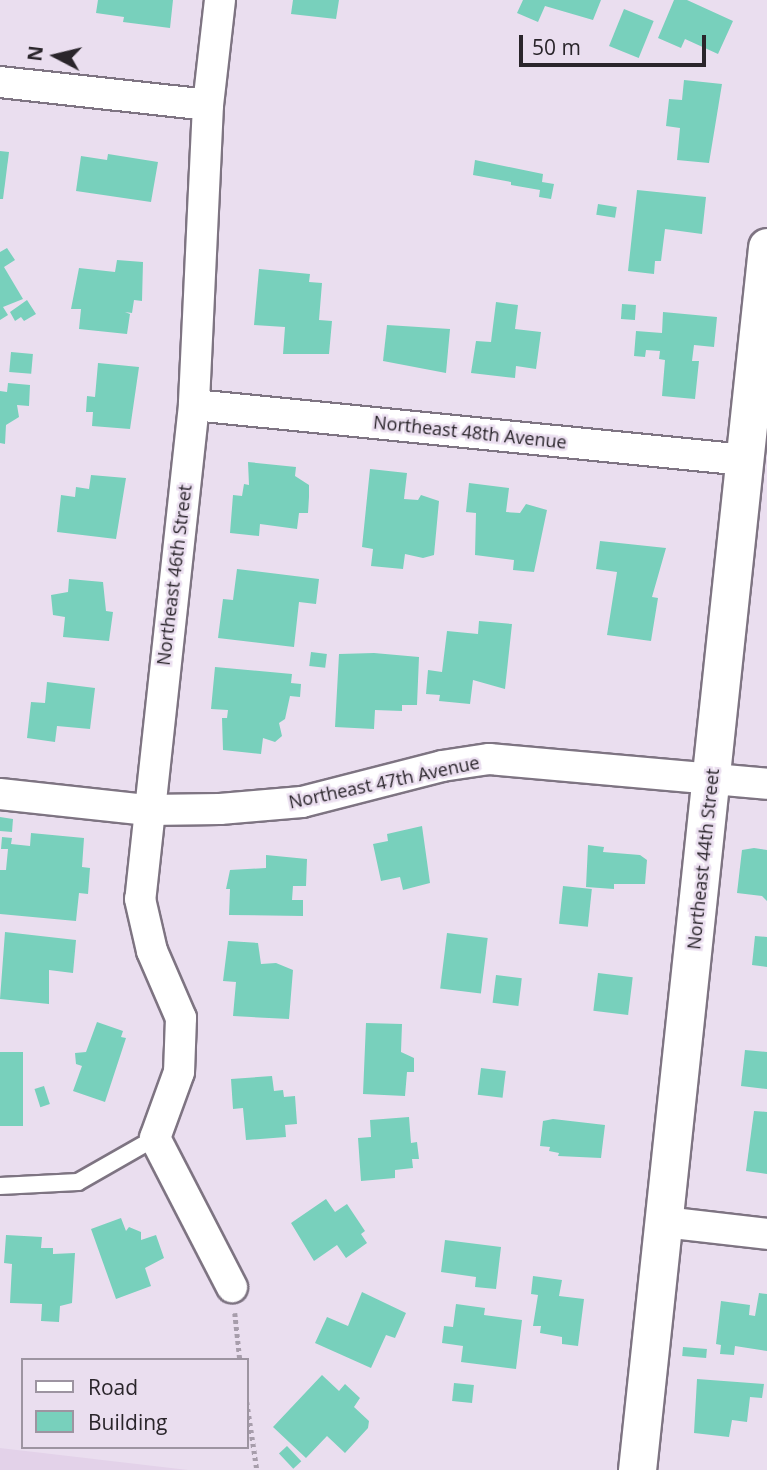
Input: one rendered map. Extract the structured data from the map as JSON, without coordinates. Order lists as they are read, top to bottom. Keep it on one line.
{"streets":{"street":["Northeast 48th Avenue","Northeast 46th Street","Northeast 47th Avenue","Northeast 44th Street"]},"crossings":[["Northeast 48th Avenue","Northeast 46th Street"],["Northeast 48th Avenue","Northeast 44th Street"],["Northeast 46th Street","Northeast 47th Avenue"],["Northeast 47th Avenue","Northeast 44th Street"]],"legend":["Road","Building"],"scale_bar":"50 m","north":"left"}
